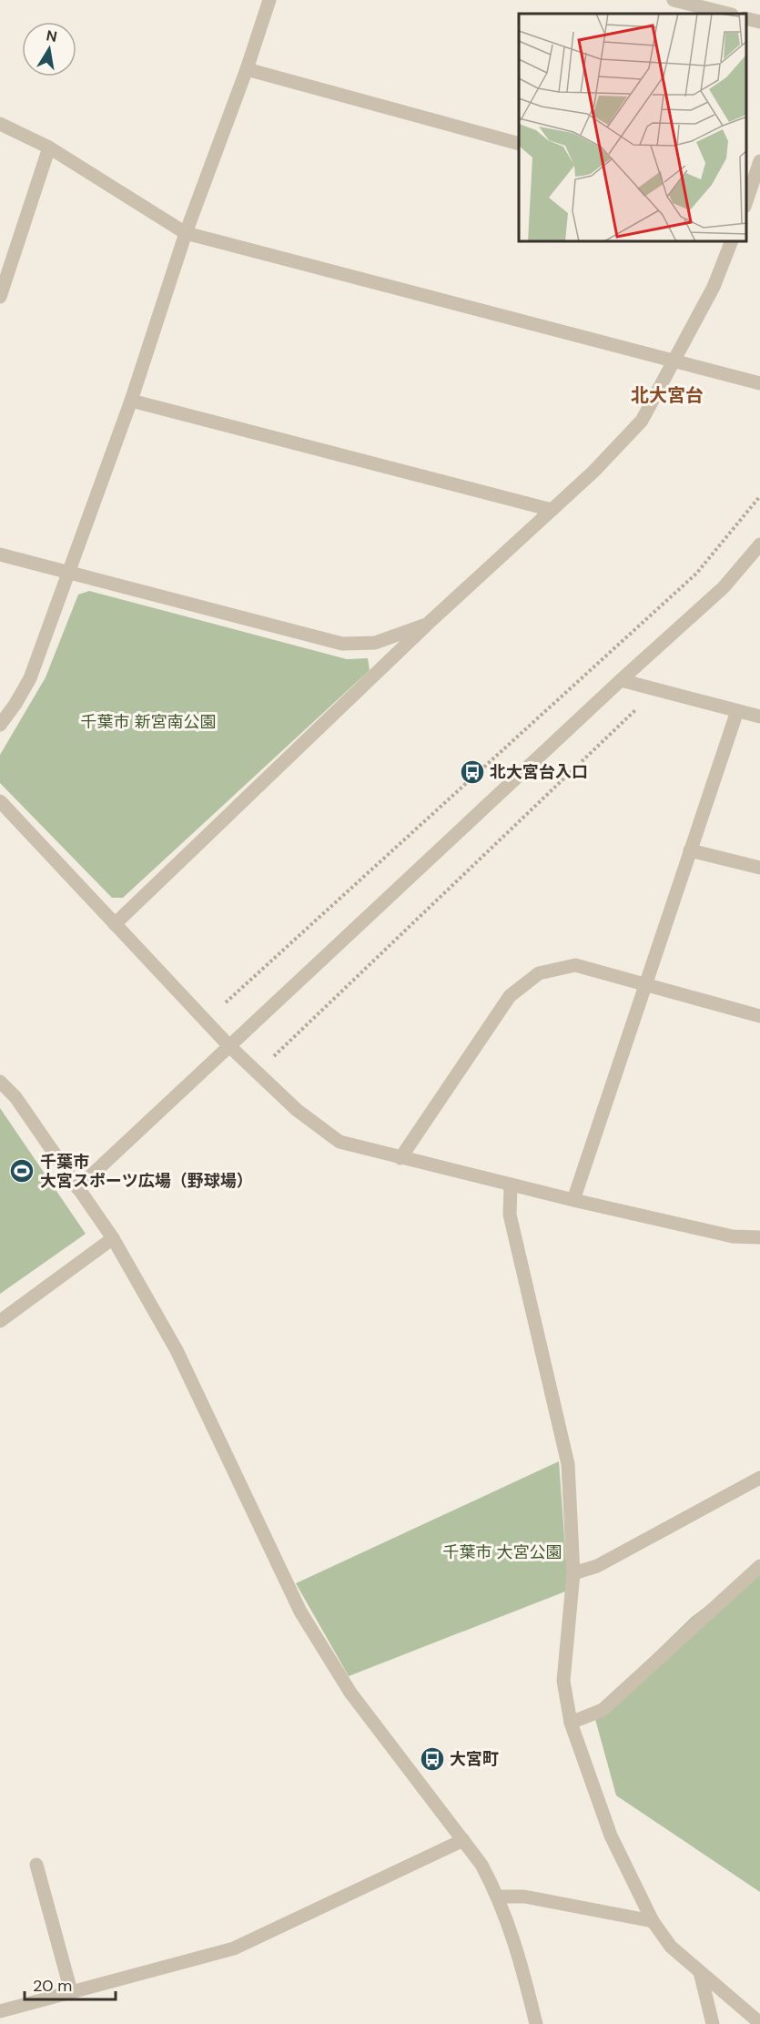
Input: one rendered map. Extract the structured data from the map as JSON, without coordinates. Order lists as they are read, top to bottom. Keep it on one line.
{"districts":["北大宮台"],"parks":["千葉市 新宮南公園","千葉市 大宮公園"],"places":{"bus stop":["北大宮台入口","大宮町"],"sports":["千葉市 大宮スポーツ広場（野球場）"]},"scale_bar":"20 m","north":"top"}
